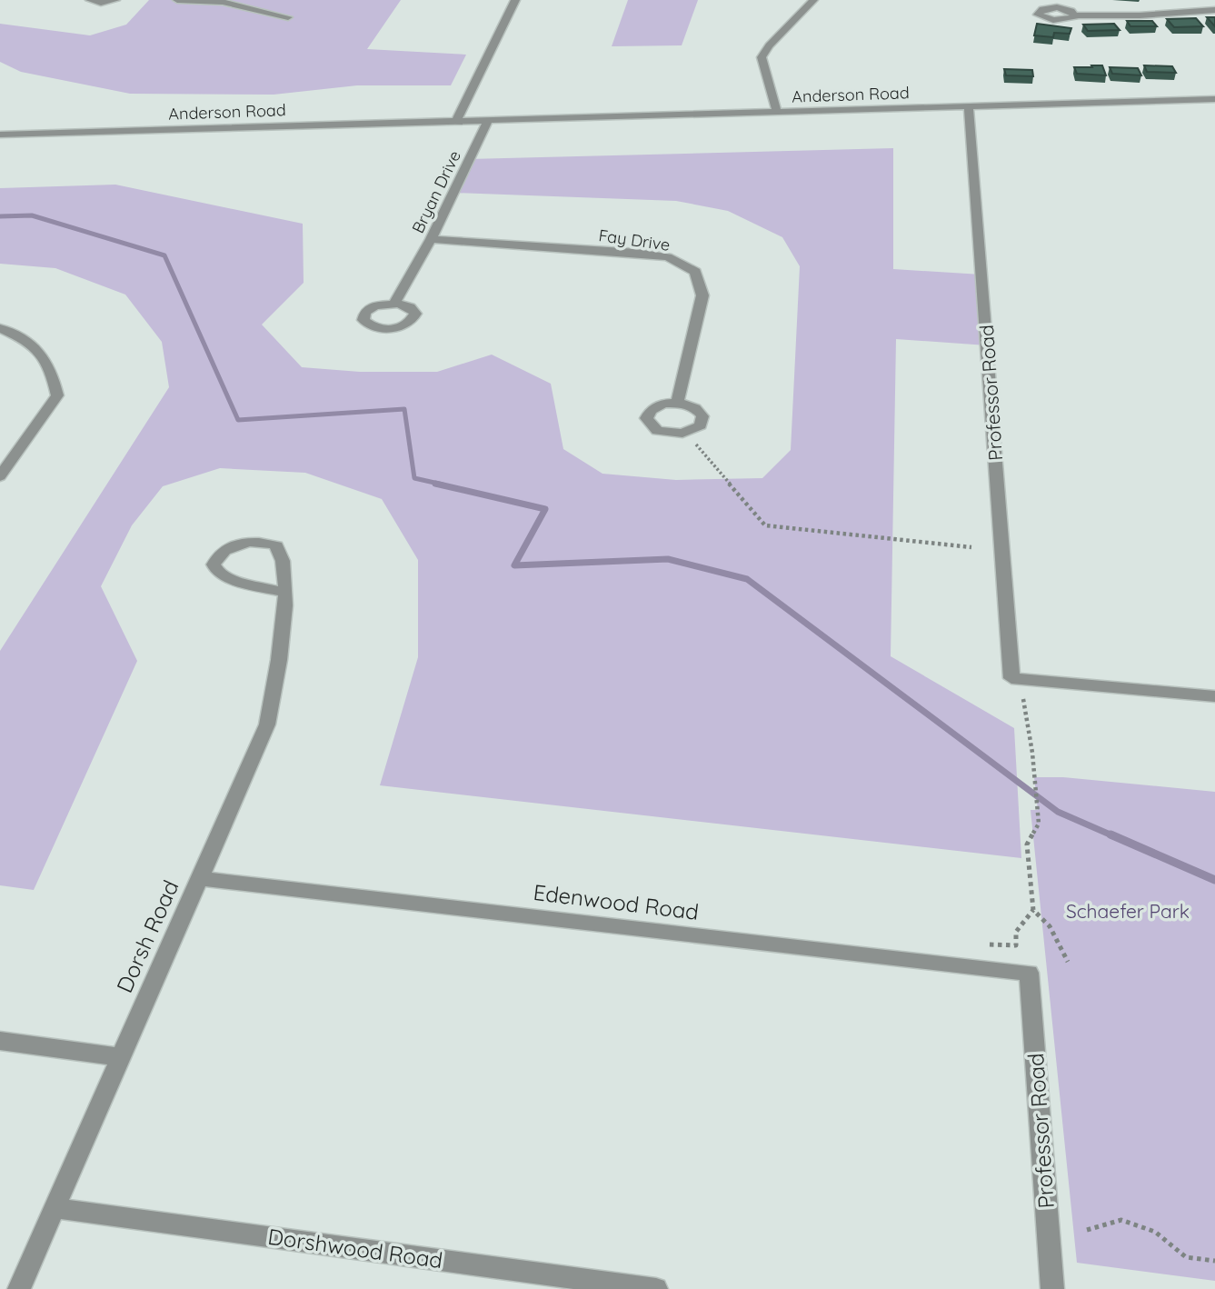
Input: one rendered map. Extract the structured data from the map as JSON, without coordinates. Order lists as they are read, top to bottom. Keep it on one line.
{"streets":{"street":["Anderson Road","Bryan Drive","Fay Drive","Professor Road","Edenwood Road","Dorsh Road","Dorshwood Road"]},"crossings":[["Anderson Road","Bryan Drive"],["Anderson Road","Professor Road"],["Bryan Drive","Fay Drive"],["Professor Road","Edenwood Road"],["Edenwood Road","Dorsh Road"],["Dorsh Road","Dorshwood Road"]],"parks":["Schaefer Park"]}
